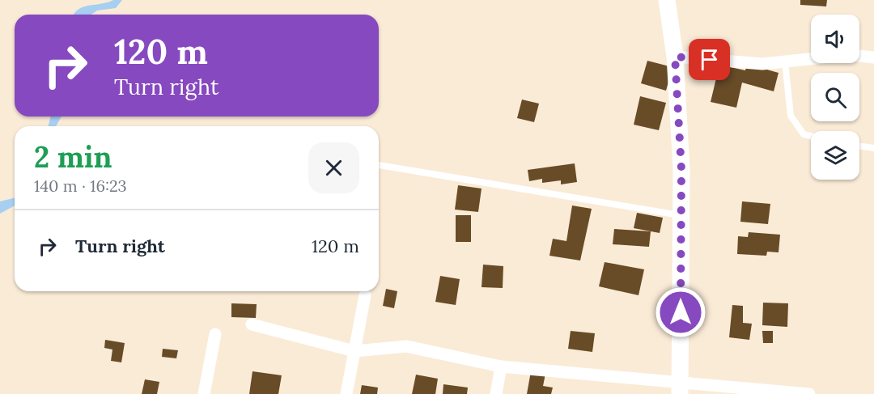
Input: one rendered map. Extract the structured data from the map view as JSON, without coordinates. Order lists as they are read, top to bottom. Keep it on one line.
{"page":{"turn":["120 m","Turn right"],"heading":["2 min","140 m · 16:23"],"list":[{"name":"Turn right","value":"120 m"}]}}
